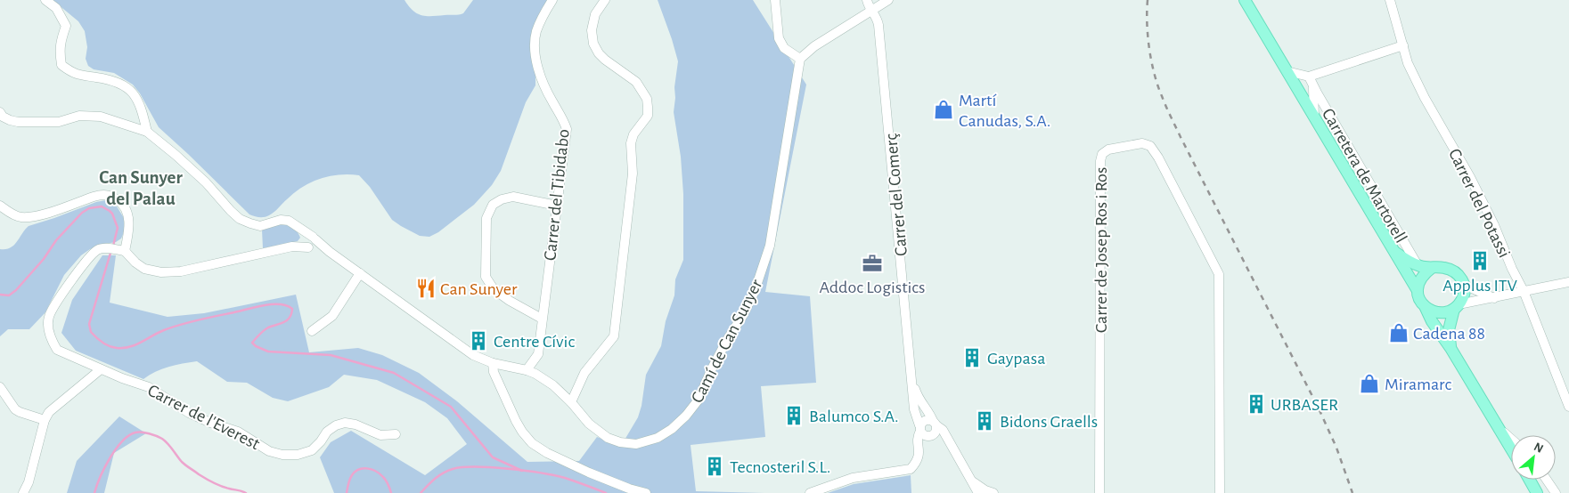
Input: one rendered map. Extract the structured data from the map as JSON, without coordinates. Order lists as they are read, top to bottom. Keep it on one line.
{"streets":{"main road":["Carretera de Martorell"],"street":["Carrer del Tibidabo","Carrer del Comerç","Carrer del Potassi","Carrer de Josep Ros i Ros","Camí de Can Sunyer","Carrer de l'Everest"]},"districts":["Can Sunyer del Palau"],"places":{"shop":["Martí Canudas, S.A.","Cadena 88","Miramarc"],"building":["Applus ITV","Centre Cívic","Gaypasa","URBASER","Balumco S.A.","Bidons Graells","Tecnosteril S.L."],"office":["Addoc Logistics"],"restaurant":["Can Sunyer"]},"north":"top right"}
